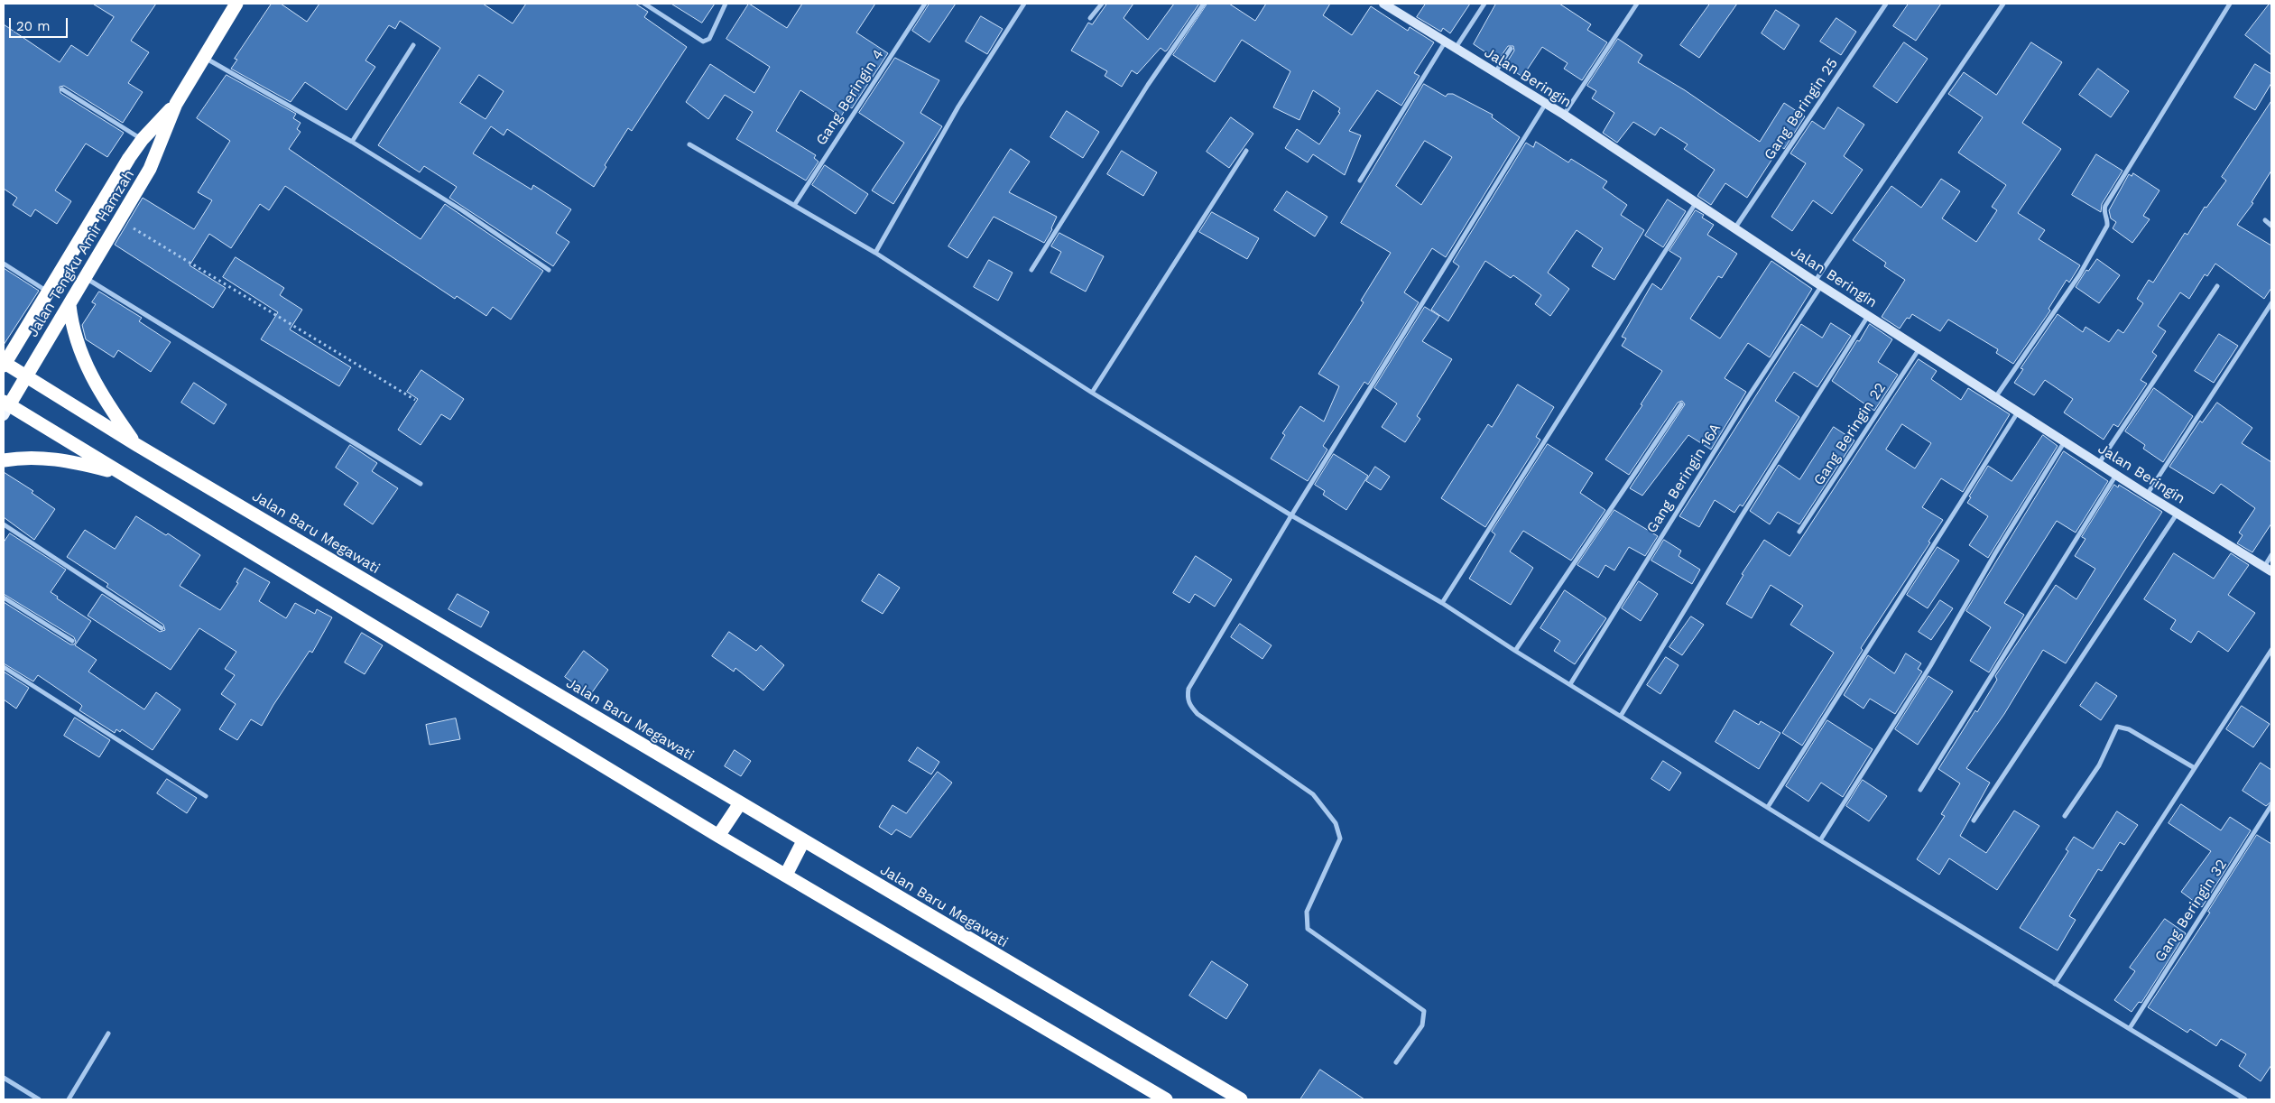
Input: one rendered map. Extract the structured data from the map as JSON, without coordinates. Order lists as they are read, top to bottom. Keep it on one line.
{"streets":{"highway":["Jalan Tengku Amir Hamzah","Jalan Baru Megawati"],"street":["Jalan Beringin","Gang Beringin 4","Gang Beringin 25","Gang Beringin 22","Gang Beringin 16A","Gang Beringin 32"]},"crossings":[["Jalan Beringin","Gang Beringin 25"],["Jalan Beringin","Gang Beringin 22"],["Jalan Beringin","Gang Beringin 16A"],["Jalan Tengku Amir Hamzah","Jalan Baru Megawati"]],"scale_bar":"20 m"}
